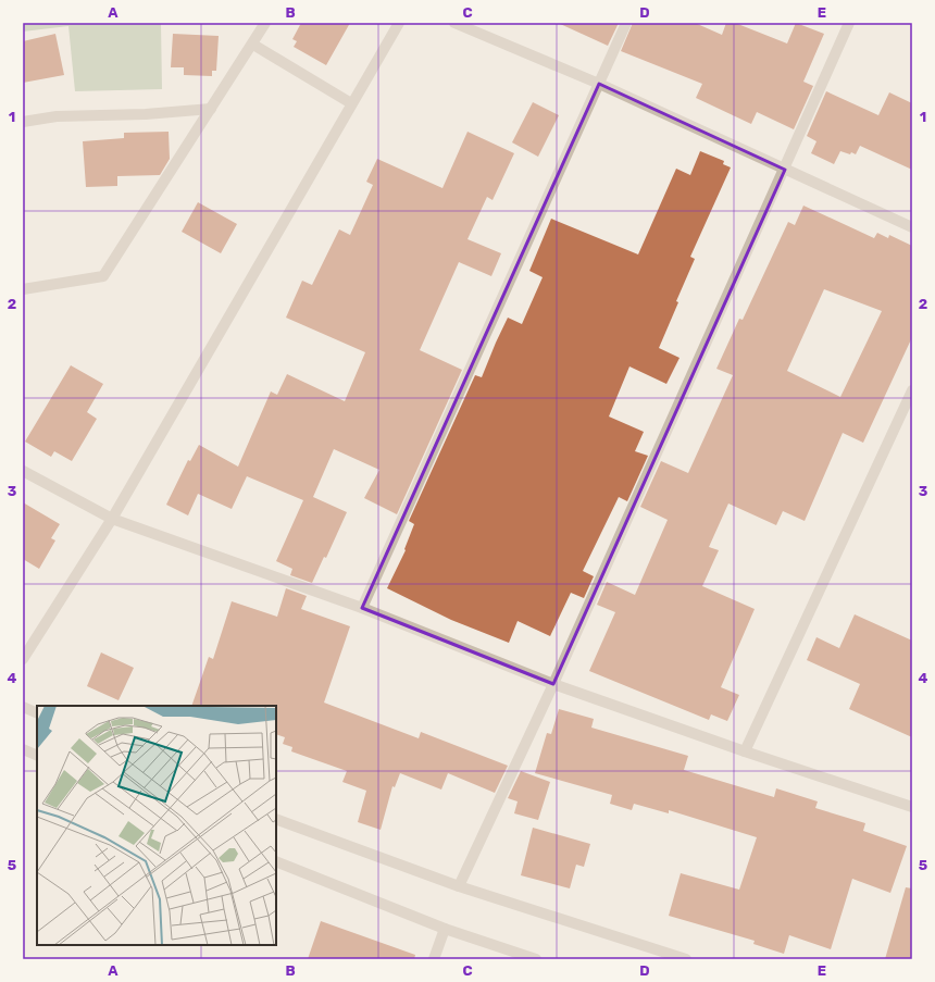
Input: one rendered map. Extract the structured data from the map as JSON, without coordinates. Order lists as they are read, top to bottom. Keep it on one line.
{"grid":{"columns":["A","B","C","D","E"],"rows":["1","2","3","4","5"]}}
